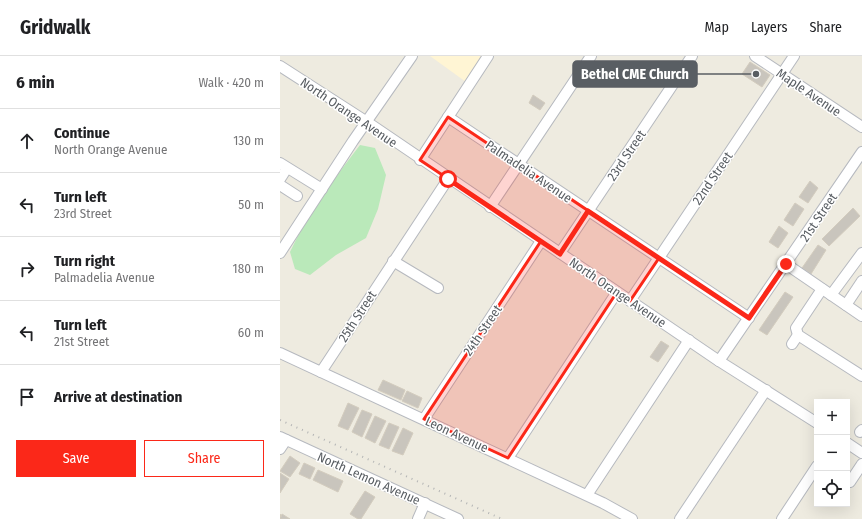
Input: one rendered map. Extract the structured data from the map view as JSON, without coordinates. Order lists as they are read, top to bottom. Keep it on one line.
{"streets":{"street":["Maple Avenue","North Orange Avenue","23rd Street","Palmadelia Avenue","22nd Street","21st Street","25th Street","24th Street","Leon Avenue","North Lemon Avenue"]},"crossings":[["Maple Avenue","22nd Street"],["North Orange Avenue","23rd Street"],["North Orange Avenue","22nd Street"],["North Orange Avenue","21st Street"],["North Orange Avenue","25th Street"],["North Orange Avenue","24th Street"],["23rd Street","Palmadelia Avenue"],["Palmadelia Avenue","22nd Street"],["Palmadelia Avenue","21st Street"],["25th Street","Leon Avenue"],["24th Street","Leon Avenue"]],"places":["Bethel CME Church"],"page":{"header":"Gridwalk","nav":["Map","Layers","Share"],"heading":["6 min","Walk · 420 m"],"list":[["Continue","North Orange Avenue","130 m"],["Turn left","23rd Street","50 m"],["Turn right","Palmadelia Avenue","180 m"],["Turn left","21st Street","60 m"],"Arrive at destination"],"map_buttons":["+","−"],"buttons":["Save","Share"]}}
